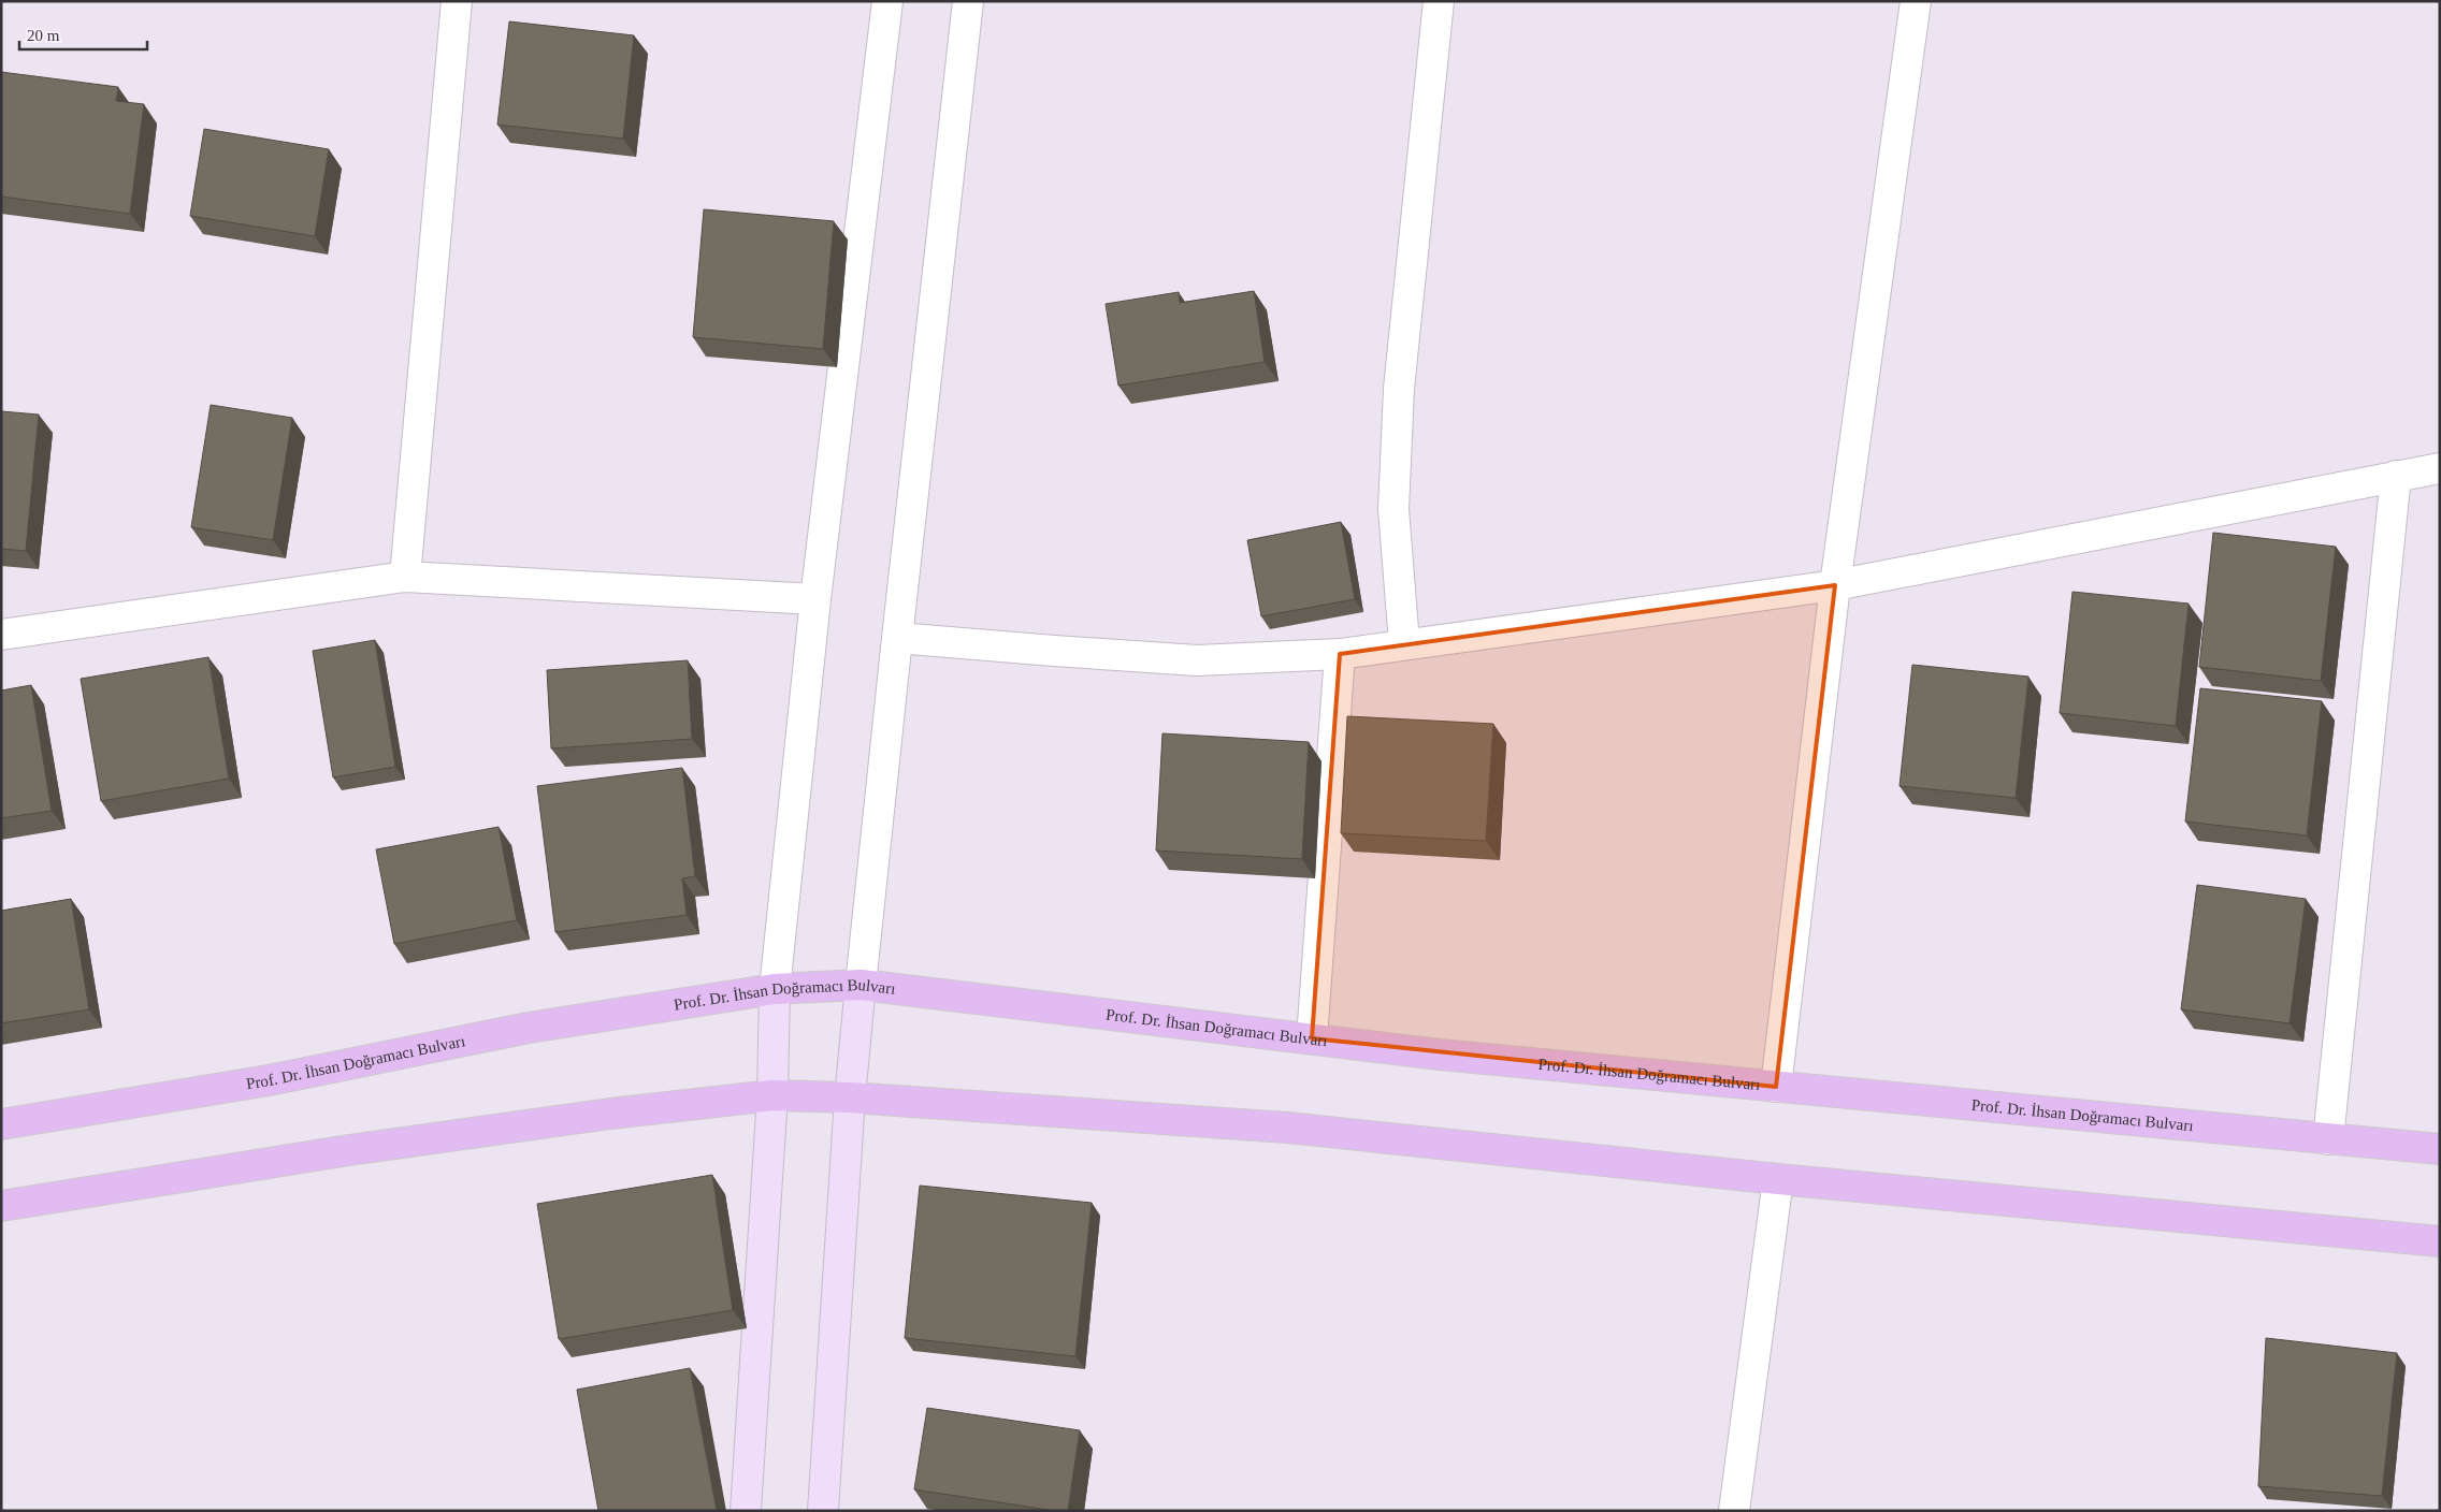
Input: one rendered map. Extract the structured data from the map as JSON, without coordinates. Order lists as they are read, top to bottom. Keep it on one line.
{"streets":{"main road":["Prof. Dr. İhsan Doğramacı Bulvarı"]},"scale_bar":"20 m"}
